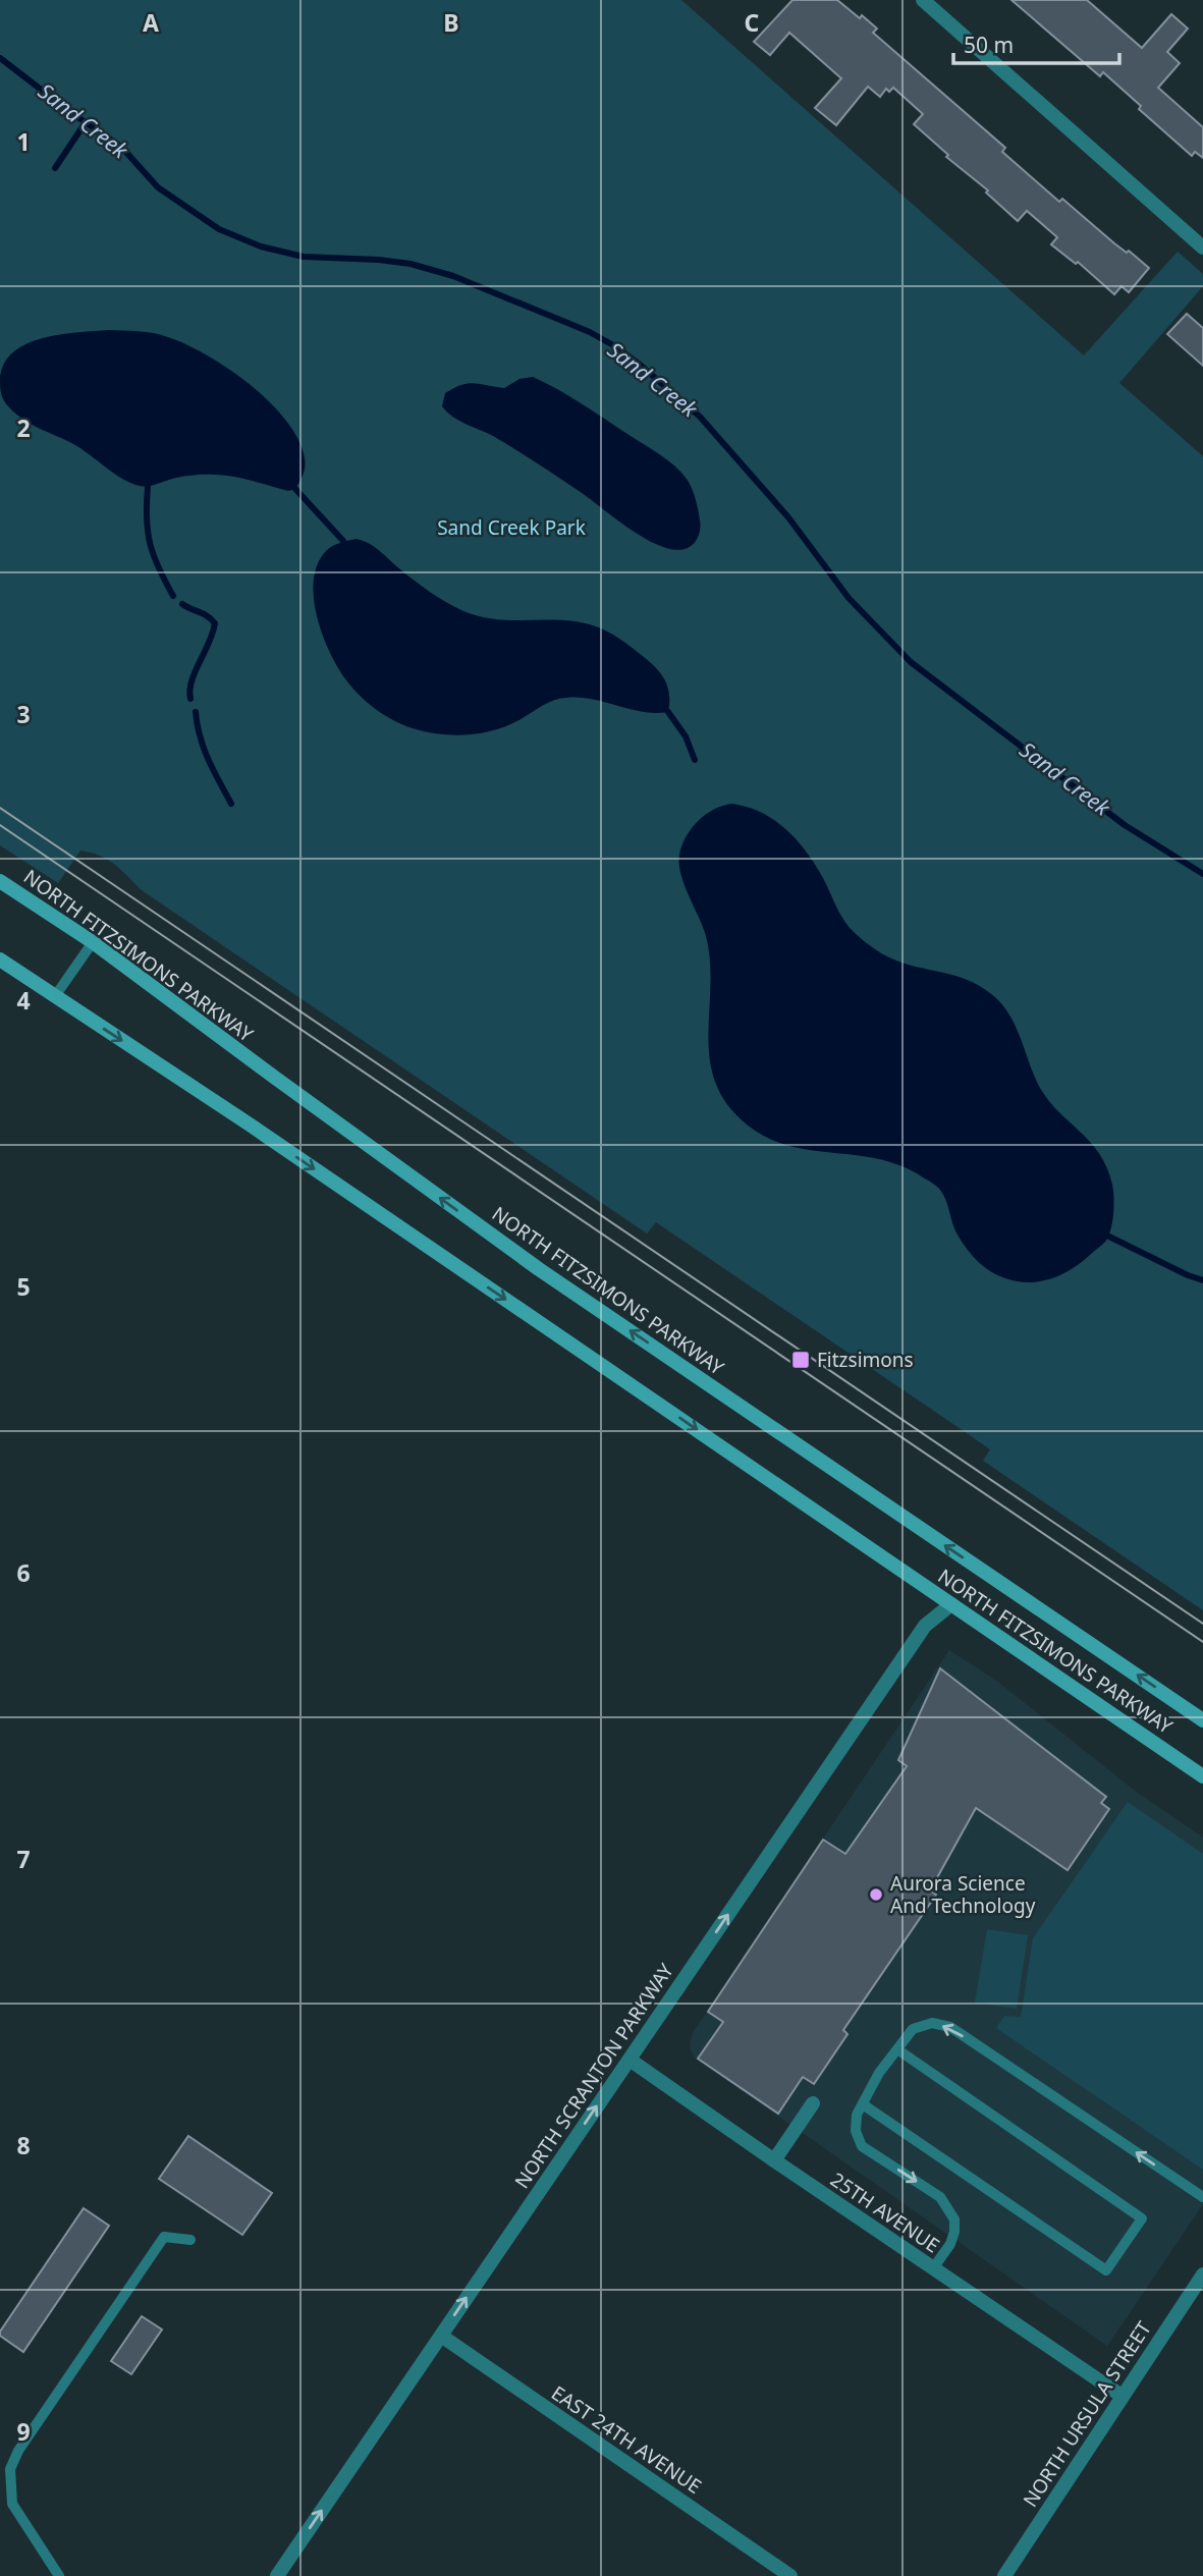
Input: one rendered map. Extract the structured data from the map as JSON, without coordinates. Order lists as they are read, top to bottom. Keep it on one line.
{"streets":{"main road":["NORTH FITZSIMONS PARKWAY"],"street":["NORTH SCRANTON PARKWAY","25TH AVENUE","NORTH URSULA STREET","EAST 24TH AVENUE"]},"crossings":[["NORTH FITZSIMONS PARKWAY","NORTH SCRANTON PARKWAY"],["NORTH SCRANTON PARKWAY","25TH AVENUE"],["NORTH SCRANTON PARKWAY","EAST 24TH AVENUE"],["25TH AVENUE","NORTH URSULA STREET"]],"one_way":["NORTH SCRANTON PARKWAY"],"water":["Sand Creek"],"parks":["Sand Creek Park"],"places":{"transit":["Fitzsimons"],"other":["Aurora Science And Technology"]},"scale_bar":"50 m","grid":{"columns":["A","B","C"],"rows":["1","2","3","4","5","6","7","8","9"]}}
